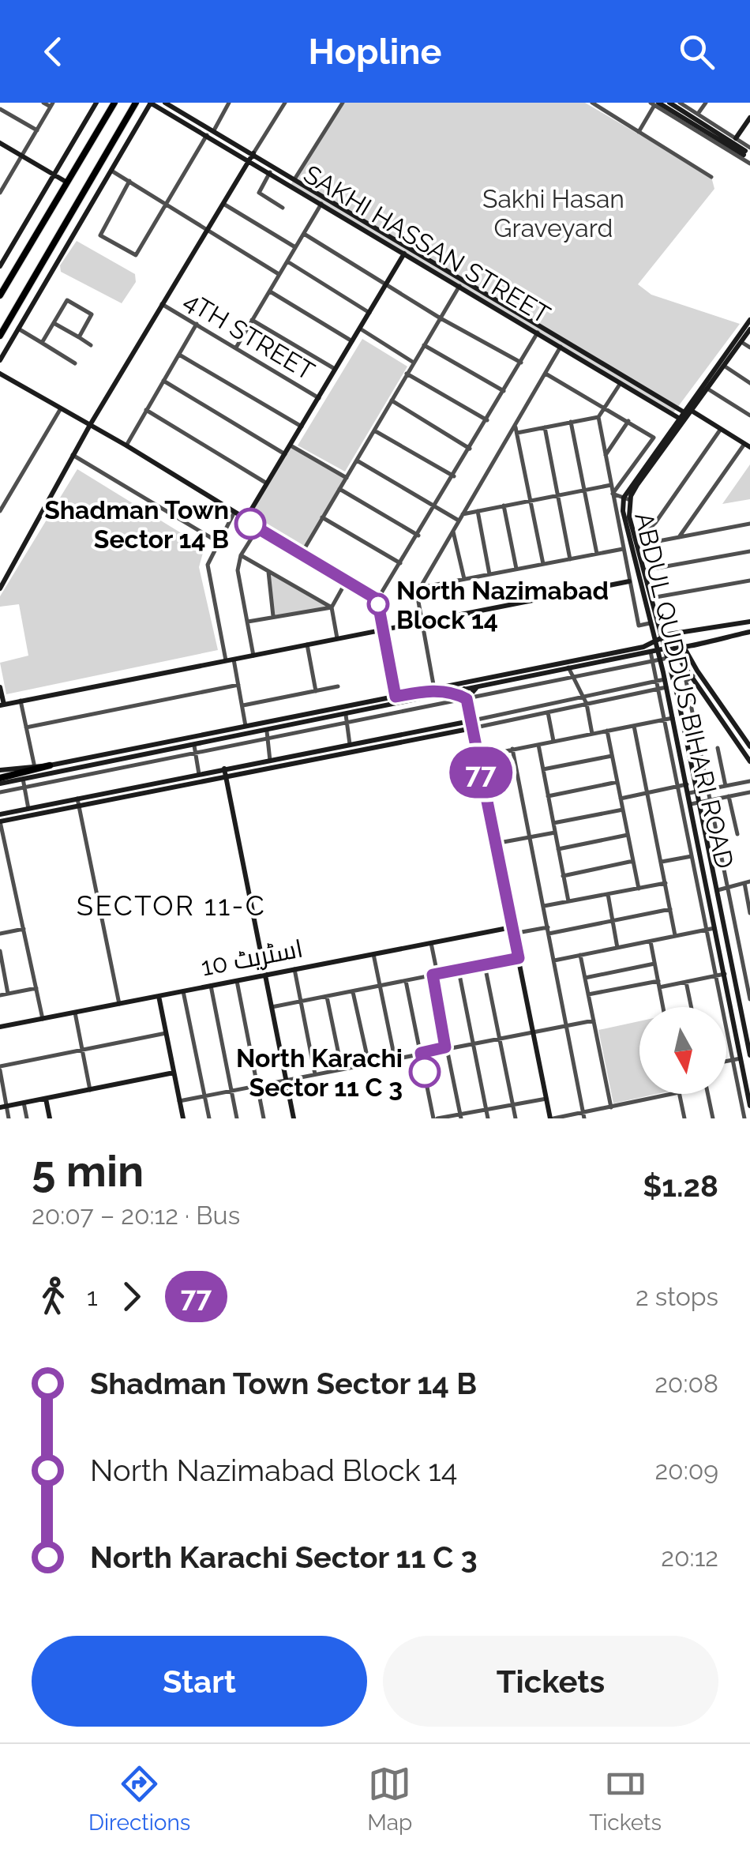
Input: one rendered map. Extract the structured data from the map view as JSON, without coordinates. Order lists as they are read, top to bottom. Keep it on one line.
{"streets":{"street":["SAKHI HASSAN STREET","4TH STREET","ABDUL QUDDUS BIHARI ROAD","اسٹریٹ 10"]},"crossings":[["SAKHI HASSAN STREET","ABDUL QUDDUS BIHARI ROAD"]],"districts":["SECTOR 11-C"],"parks":["Sakhi Hasan Graveyard"],"places":["Shadman Town Sector 14 B","North Nazimabad Block 14","North Karachi Sector 11 C 3"],"lines":["bus line 77"],"north":"bottom","page":{"header":"Hopline","on_map":"77","heading":["5 min","20:07 – 20:12 · Bus","$1.28"],"legs":["1","77","2 stops"],"list":[{"name":"Shadman Town Sector 14 B","value":"20:08"},{"name":"North Nazimabad Block 14","value":"20:09"},{"name":"North Karachi Sector 11 C 3","value":"20:12"}],"buttons":["Start","Tickets"],"tabs":["Directions","Map","Tickets"]}}
